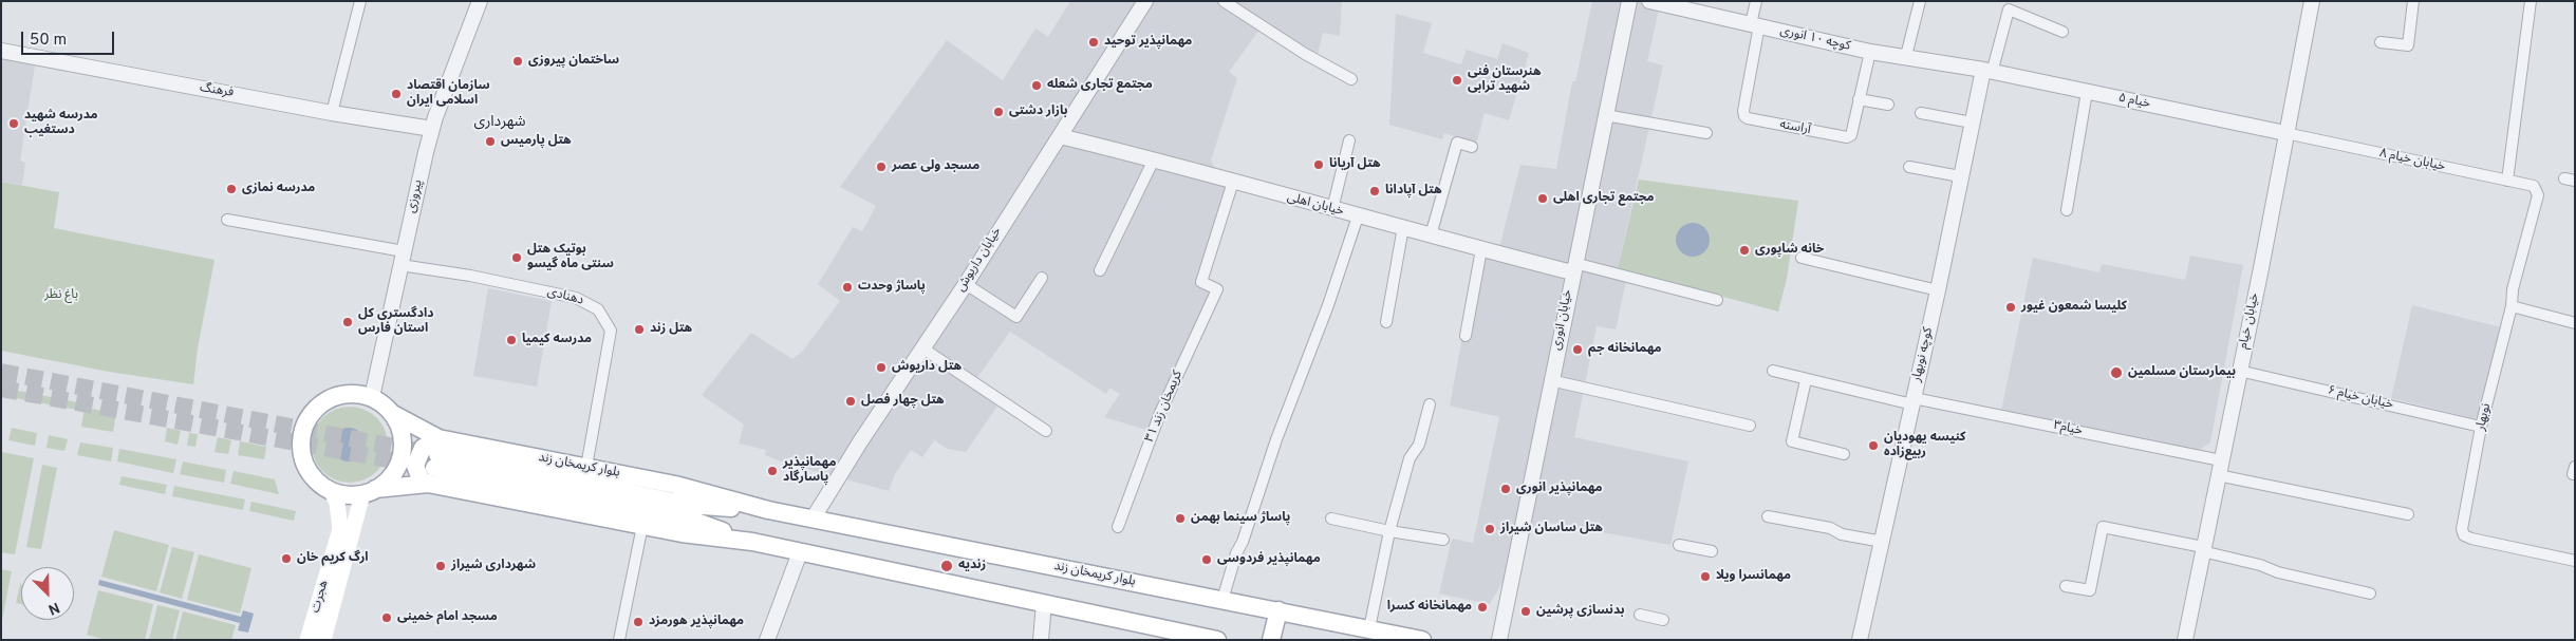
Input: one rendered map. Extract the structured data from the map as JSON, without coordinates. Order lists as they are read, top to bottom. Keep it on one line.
{"streets":{"main road":["بلوار کریمخان زند","هجرت"],"street":["کوچه ۱۰ انوری","فرهنگ","۵ خیام","آراسته","خیابان خیام ۸","پیروزی","خیابان اهلی","خیابان داریوش","دهنادی","خیابان انوری","خیابان خیام","کوچه نوبهار","خیابان خیام ۶","کریمخان زند ۳۱","نوبهار","خیام۳"]},"crossings":[["کوچه ۱۰ انوری","۵ خیام"],["کوچه ۱۰ انوری","آراسته"],["کوچه ۱۰ انوری","کوچه نوبهار"],["فرهنگ","پیروزی"],["۵ خیام","خیابان خیام ۸"],["۵ خیام","خیابان خیام"],["۵ خیام","کوچه نوبهار"],["خیابان خیام ۸","خیابان خیام"],["خیابان خیام ۸","نوبهار"],["پیروزی","دهنادی"],["پیروزی","بلوار کریمخان زند"],["پیروزی","هجرت"],["خیابان اهلی","خیابان داریوش"],["خیابان اهلی","خیابان انوری"],["خیابان اهلی","کریمخان زند ۳۱"],["خیابان داریوش","بلوار کریمخان زند"],["دهنادی","بلوار کریمخان زند"],["خیابان خیام","خیابان خیام ۶"],["خیابان خیام","خیام۳"],["کوچه نوبهار","خیام۳"],["خیابان خیام ۶","نوبهار"],["بلوار کریمخان زند","هجرت"]],"districts":["شهرداری"],"parks":["باغ نظر"],"places":["مهمانپذیر توحید","ساختمان پیروزی","هنرستان فنی شهید ترابی","مجتمع تجاری شعله","سازمان اقتصاد اسلامی ایران","بازار دشتی","مدرسه شهید دستغیب","هتل پارمیس","هتل آریانا","مسجد ولی عصر","مدرسه نمازی","هتل آپادانا","مجتمع تجاری اهلی","خانه شاپوری","بوتیک هتل سنتی ماه گیسو","پاساژ وحدت","کلیسا شمعون غیور","دادگستری کل استان فارس","هتل زند","مدرسه کیمیا","مهمانخانه جم","هتل داریوش","بیمارستان مسلمین","هتل چهار فصل","کنیسه یهودیان ربیع‌زاده","مهمانپذیر پاسارگاد","مهمانپذیر انوری","پاساژ سینما بهمن","هتل ساسان شیراز","ارگ کریم خان","مهمانپذیر فردوسی","شهرداری شیراز","زندیه","مهمانسرا ویلا","مهمانخانه کسرا","بدنسازی پرشین","مسجد امام خمینی","مهمانپذیر هورمزد"],"scale_bar":"50 m","north":"bottom right"}
